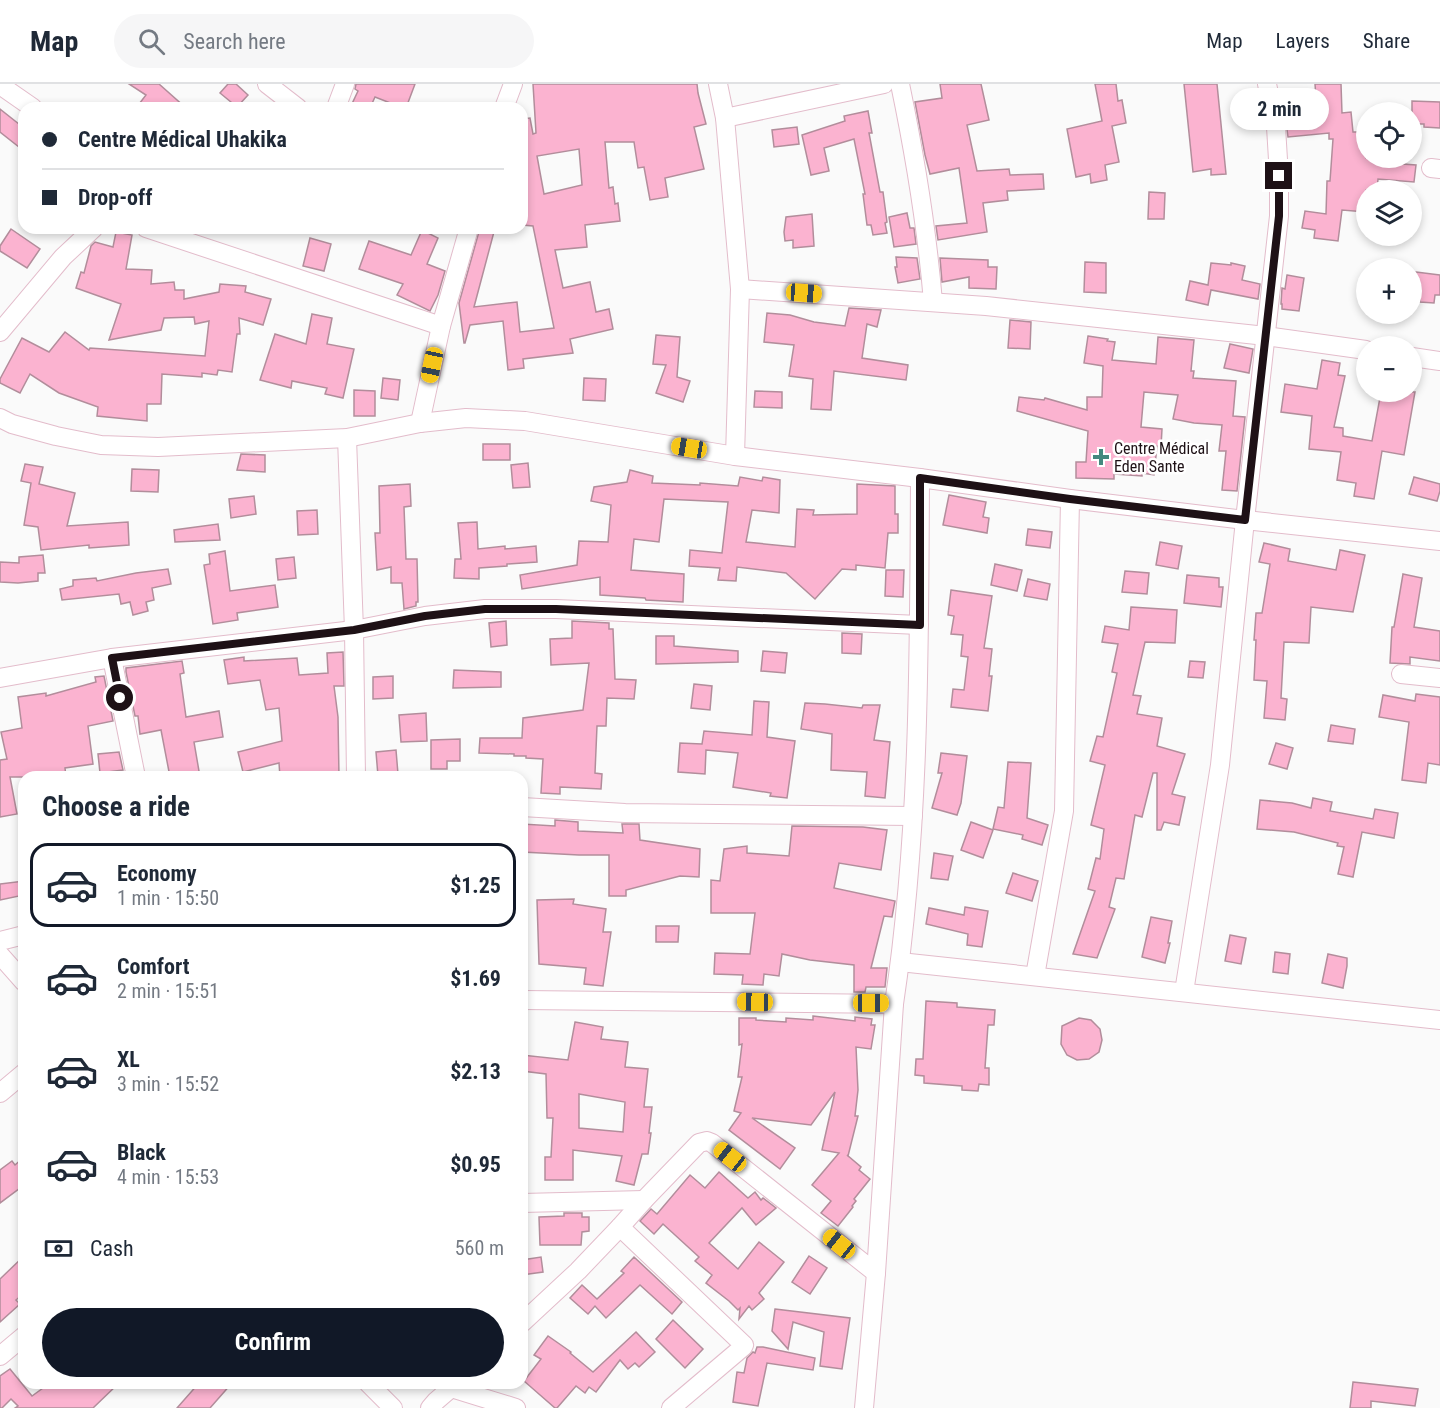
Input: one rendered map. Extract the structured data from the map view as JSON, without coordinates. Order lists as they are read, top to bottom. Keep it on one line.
{"places":{"health":["Centre Médical Eden Sante"]},"page":{"header":"Map","search":"Search here","nav":["Map","Layers","Share"],"bubble":"2 min","map_buttons":["+","−"],"banner":["Centre Médical Uhakika","Drop-off"],"heading":"Choose a ride","list":[{"name":"Economy","note":"1 min · 15:50","value":"$1.25"},{"name":"Comfort","note":"2 min · 15:51","value":"$1.69"},{"name":"XL","note":"3 min · 15:52","value":"$2.13"},{"name":"Black","note":"4 min · 15:53","value":"$0.95"}],"pay":["Cash","560 m"],"buttons":"Confirm"}}
